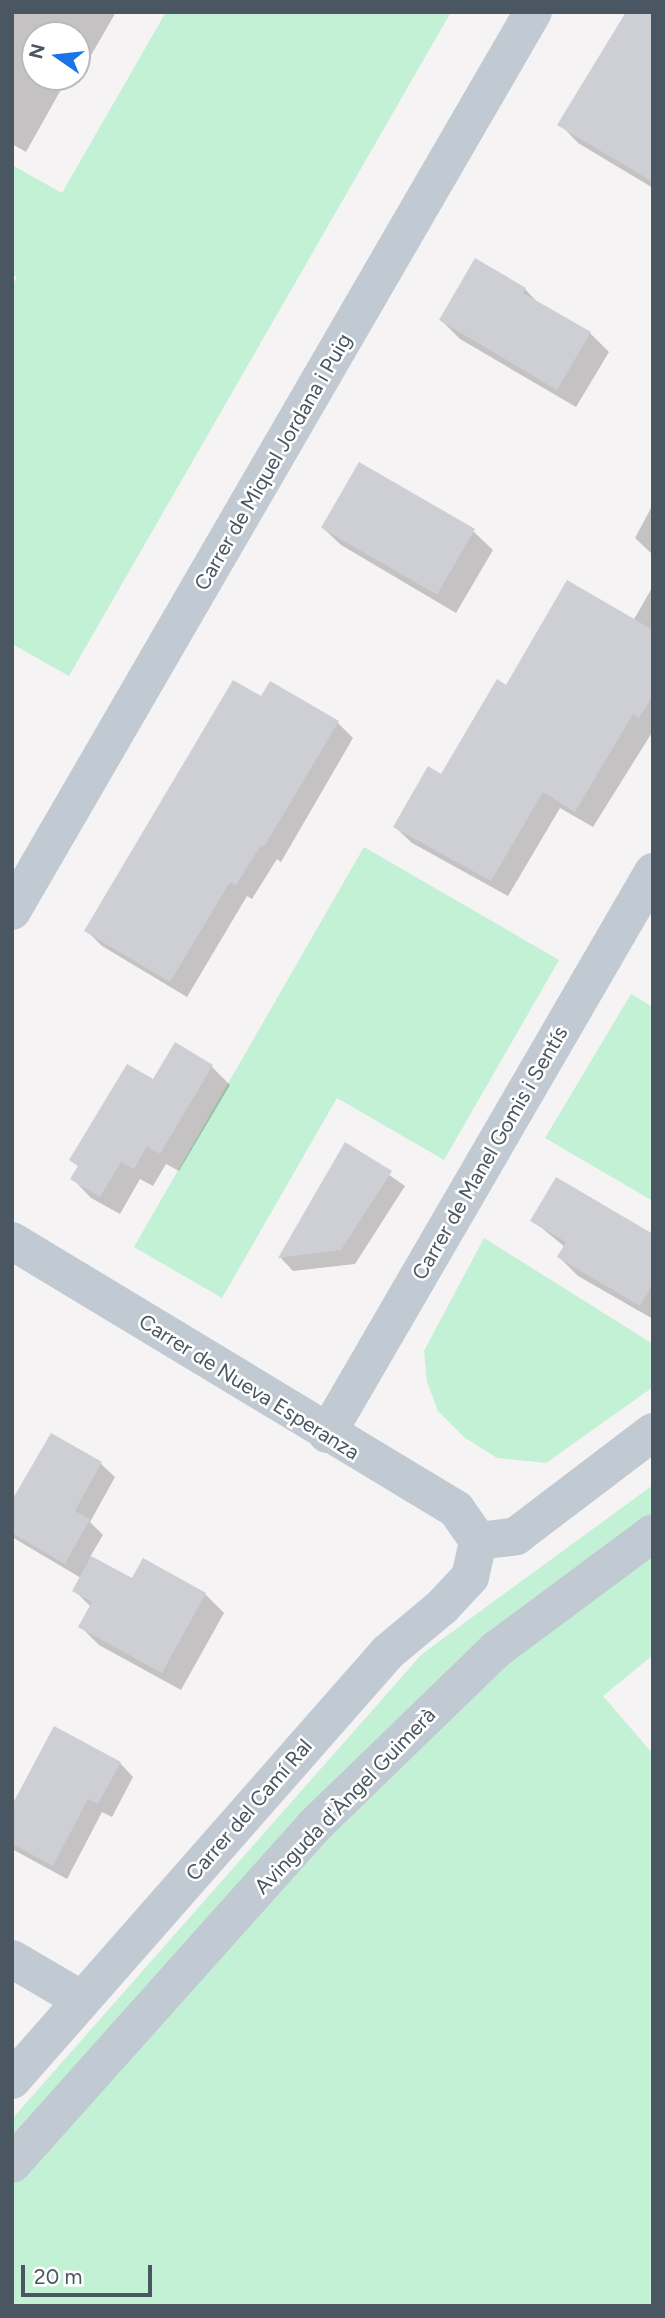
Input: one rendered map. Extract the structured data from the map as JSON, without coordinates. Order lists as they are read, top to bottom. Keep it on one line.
{"streets":{"street":["Carrer de Miquel Jordana i Puig","Carrer de Manel Gomis i Sentís","Carrer de Nueva Esperanza","Avinguda d'Àngel Guimerà","Carrer del Camí Ral"]},"crossings":[["Carrer de Manel Gomis i Sentís","Carrer de Nueva Esperanza"],["Carrer de Nueva Esperanza","Carrer del Camí Ral"]],"scale_bar":"20 m","north":"left"}
